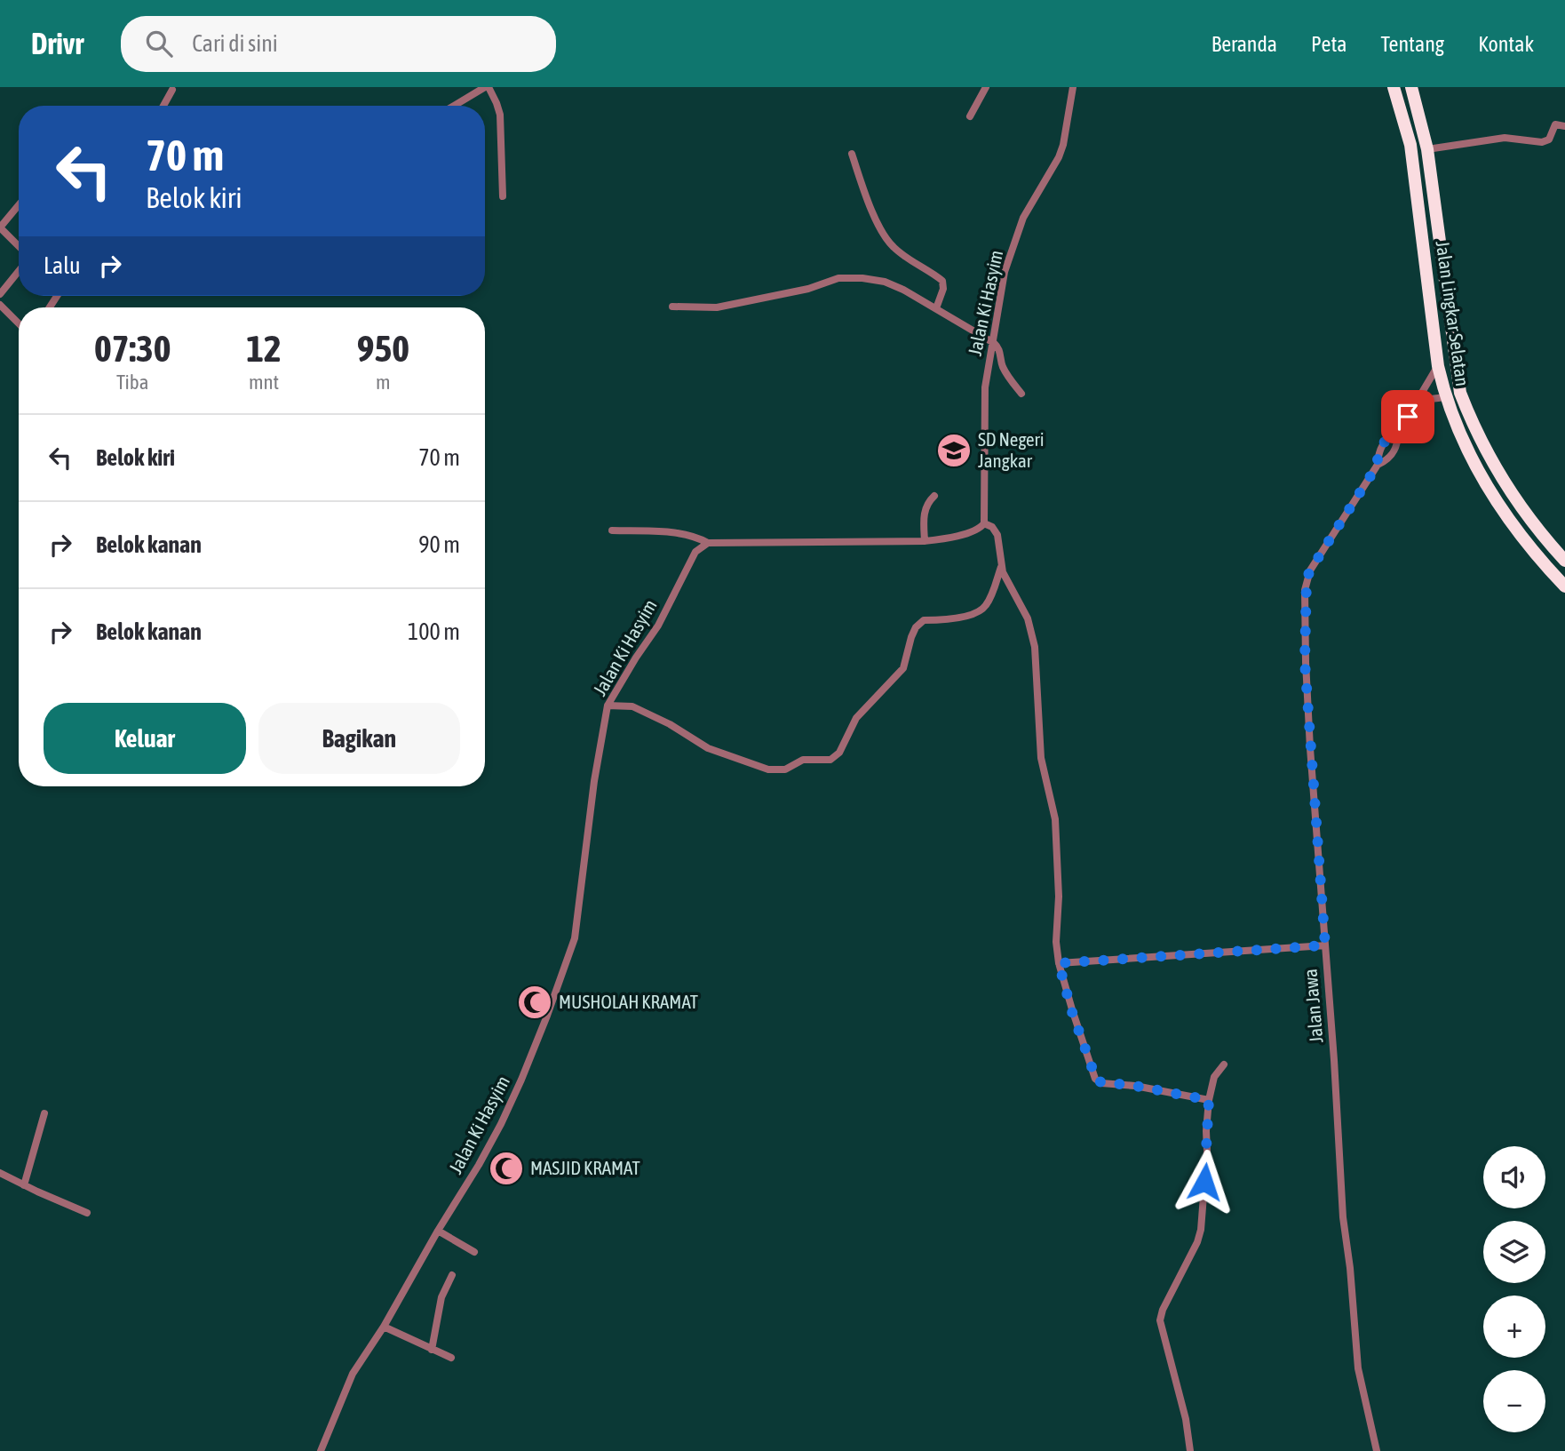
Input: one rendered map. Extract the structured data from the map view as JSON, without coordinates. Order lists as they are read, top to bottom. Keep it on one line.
{"streets":{"highway":["Jalan Lingkar Selatan"],"street":["Jalan Ki Hasyim","Jalan Jawa"]},"crossings":[["Jalan Lingkar Selatan","Jalan Jawa"]],"places":{"school or university":["SD Negeri Jangkar"],"mosque":["MUSHOLAH KRAMAT","MASJID KRAMAT"]},"page":{"header":"Drivr","search":"Cari di sini","nav":["Beranda","Peta","Tentang","Kontak"],"turn":["70 m","Belok kiri"],"then":"Lalu","eta":["07:30","Tiba","12","mnt","950","m"],"list":[{"name":"Belok kiri","value":"70 m"},{"name":"Belok kanan","value":"90 m"},{"name":"Belok kanan","value":"100 m"}],"buttons":["Keluar","Bagikan"],"map_buttons":["+","−"]}}
